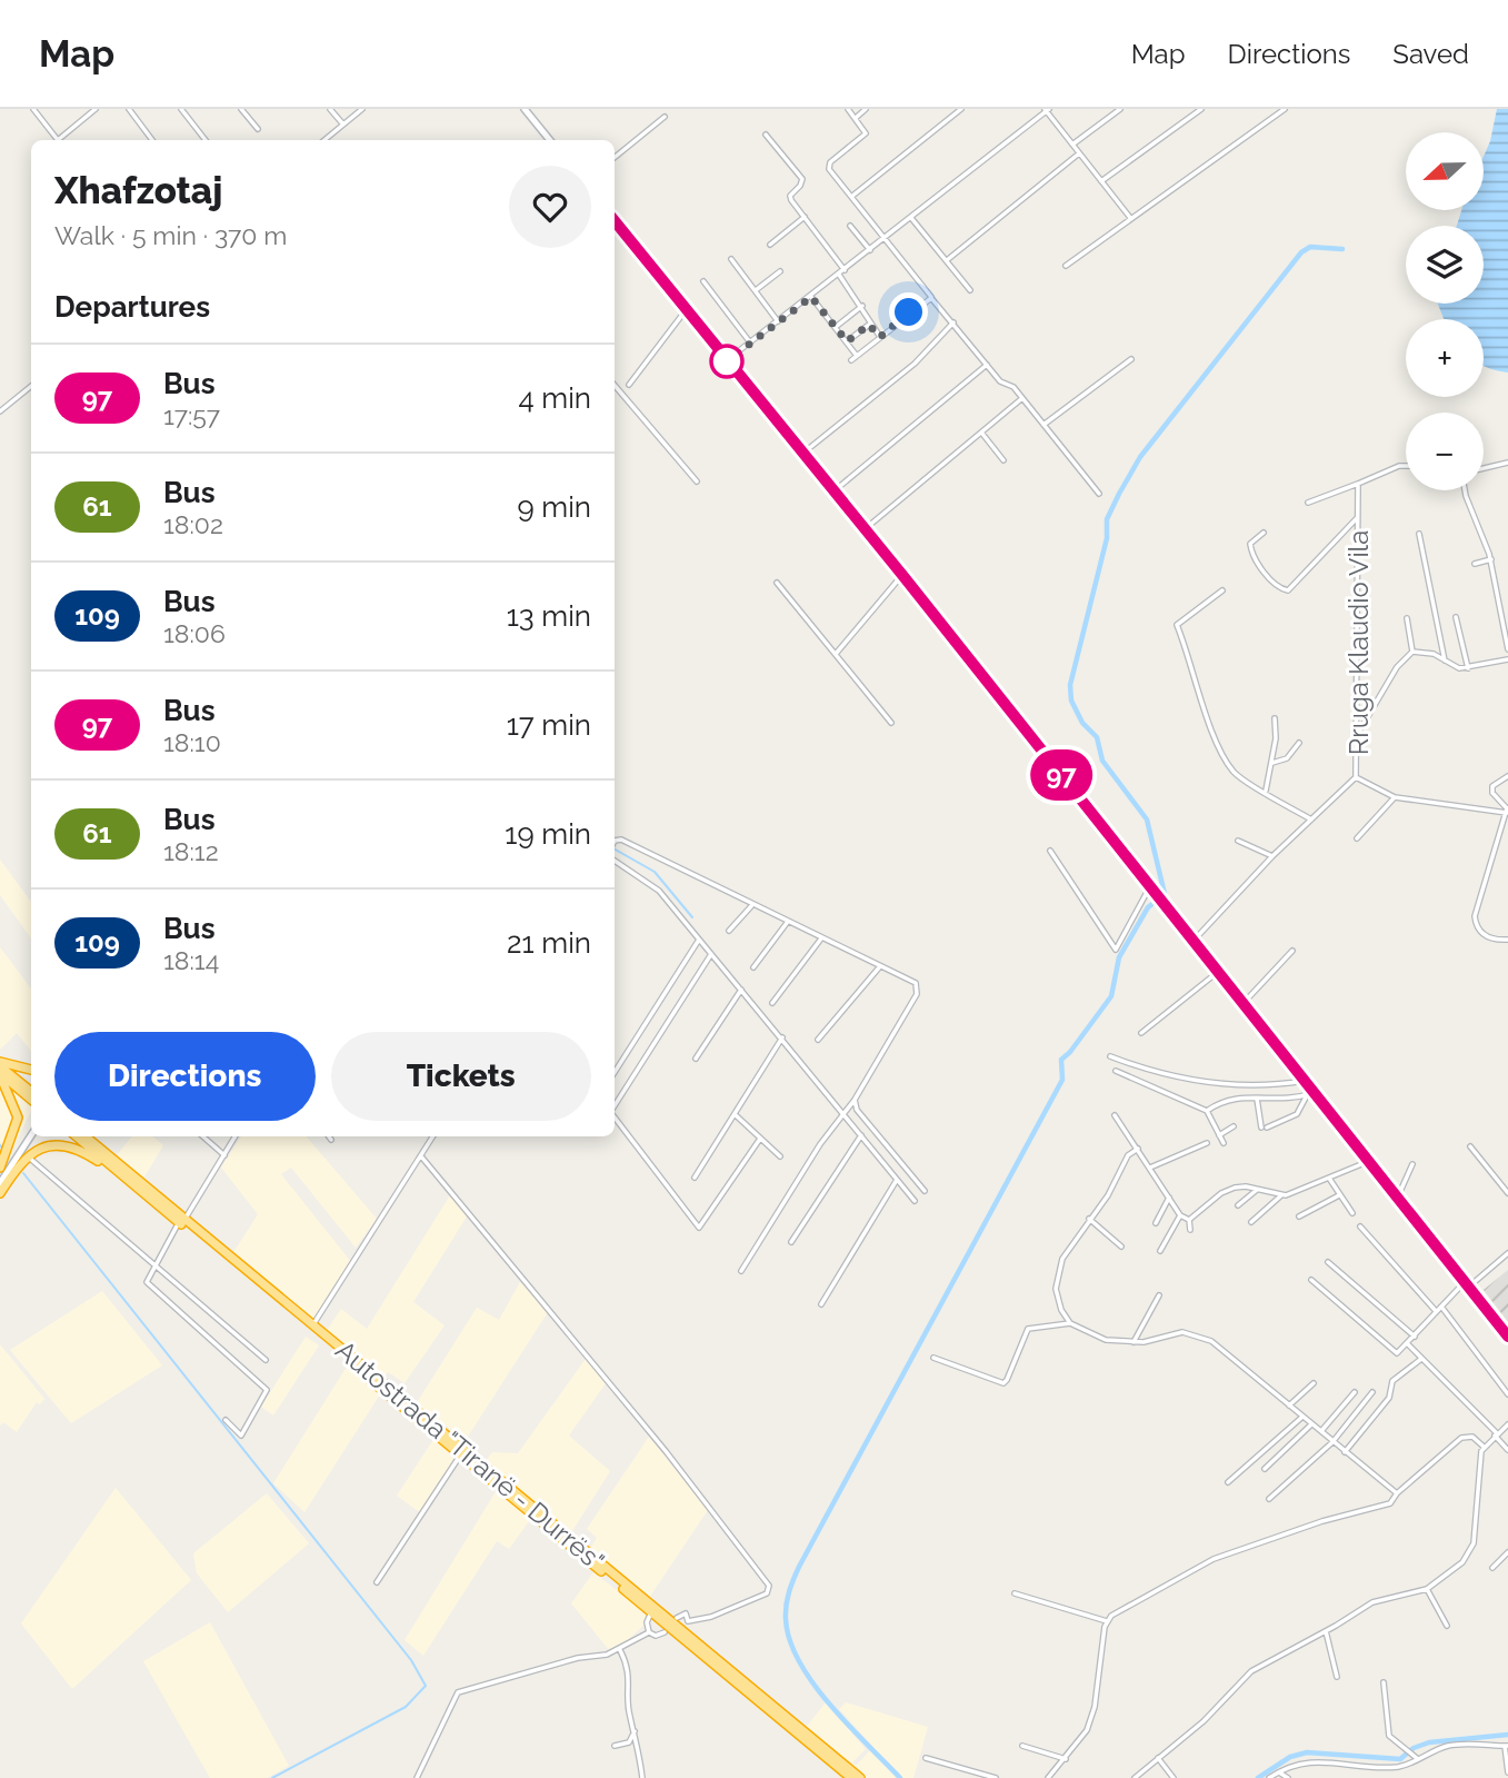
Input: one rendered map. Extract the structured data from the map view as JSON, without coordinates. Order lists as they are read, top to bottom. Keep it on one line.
{"streets":{"highway":["Autostrada \"Tiranë - Durrës\""],"street":["Rruga Klaudio Vila"]},"lines":["bus line 97"],"north":"left","page":{"header":"Map","nav":["Map","Directions","Saved"],"on_map":"97","map_buttons":["+","−"],"heading":[["Xhafzotaj","Walk · 5 min · 370 m"],"Departures"],"list":[{"mark":"97","name":"Bus","note":"17:57","value":"4 min"},{"mark":"61","name":"Bus","note":"18:02","value":"9 min"},{"mark":"109","name":"Bus","note":"18:06","value":"13 min"},{"mark":"97","name":"Bus","note":"18:10","value":"17 min"},{"mark":"61","name":"Bus","note":"18:12","value":"19 min"},{"mark":"109","name":"Bus","note":"18:14","value":"21 min"}],"buttons":["Directions","Tickets"]}}
